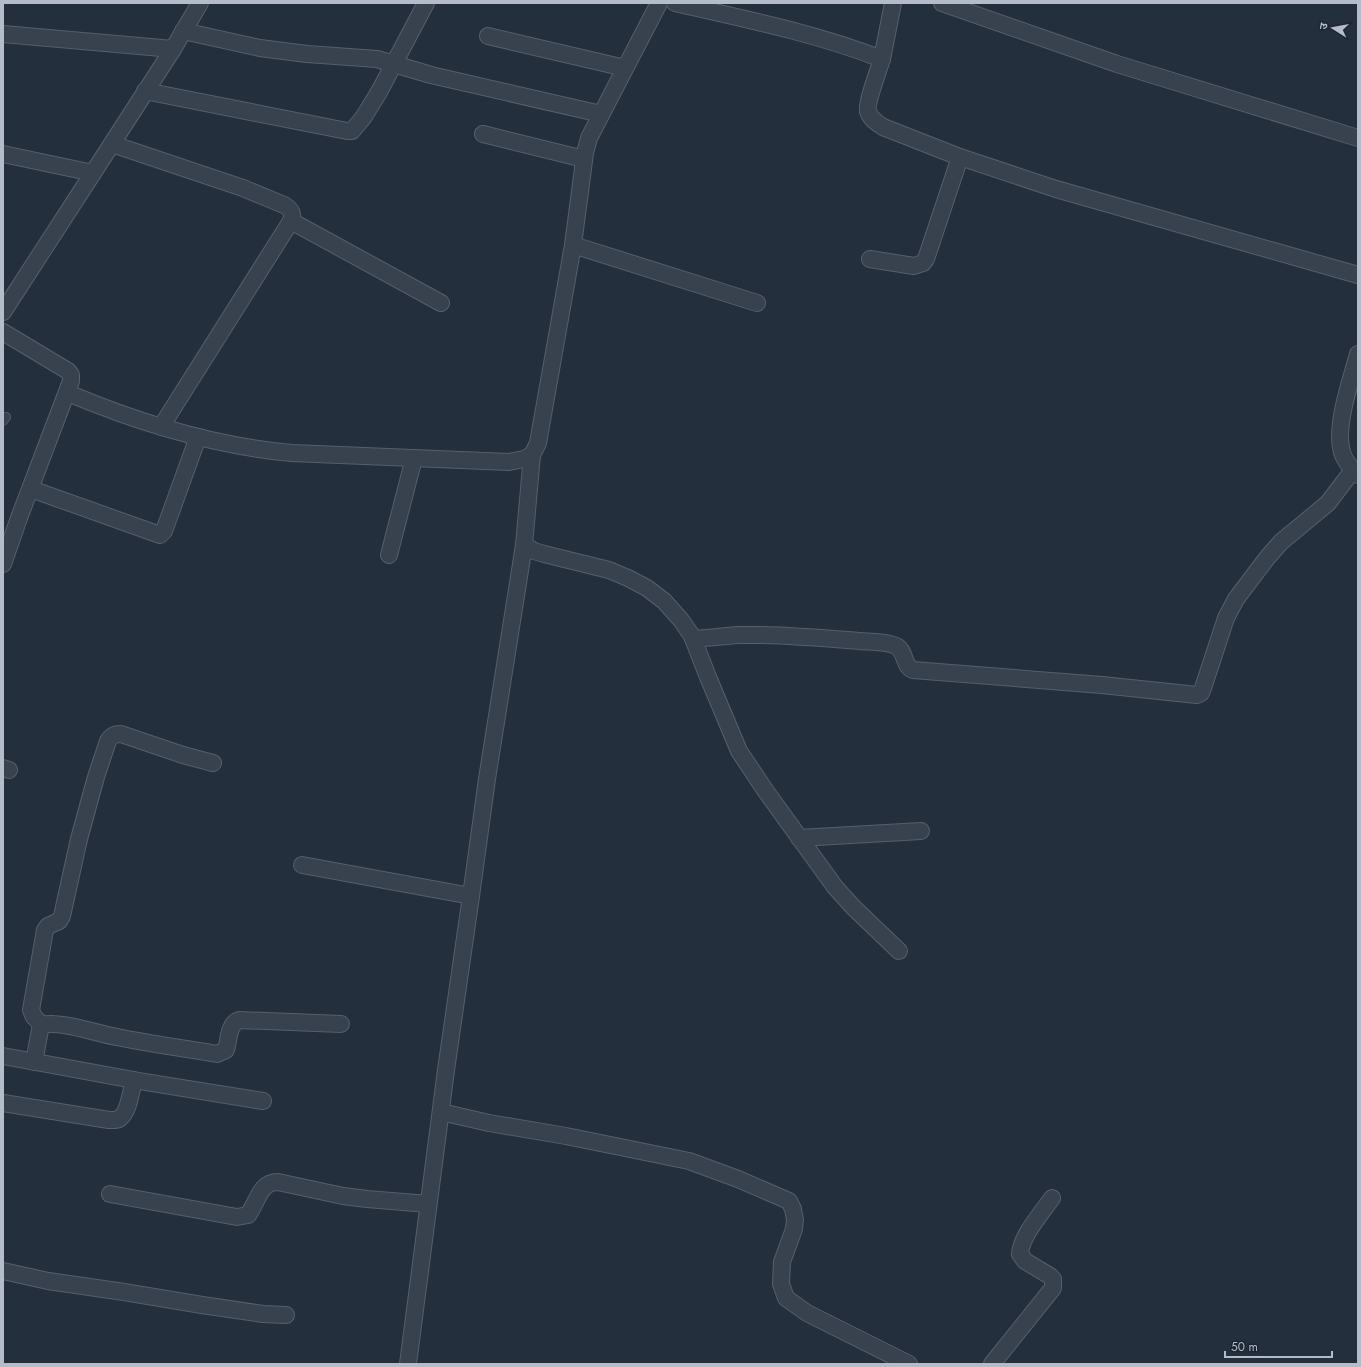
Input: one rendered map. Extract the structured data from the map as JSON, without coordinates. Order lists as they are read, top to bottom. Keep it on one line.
{"scale_bar":"50 m","north":"left"}
